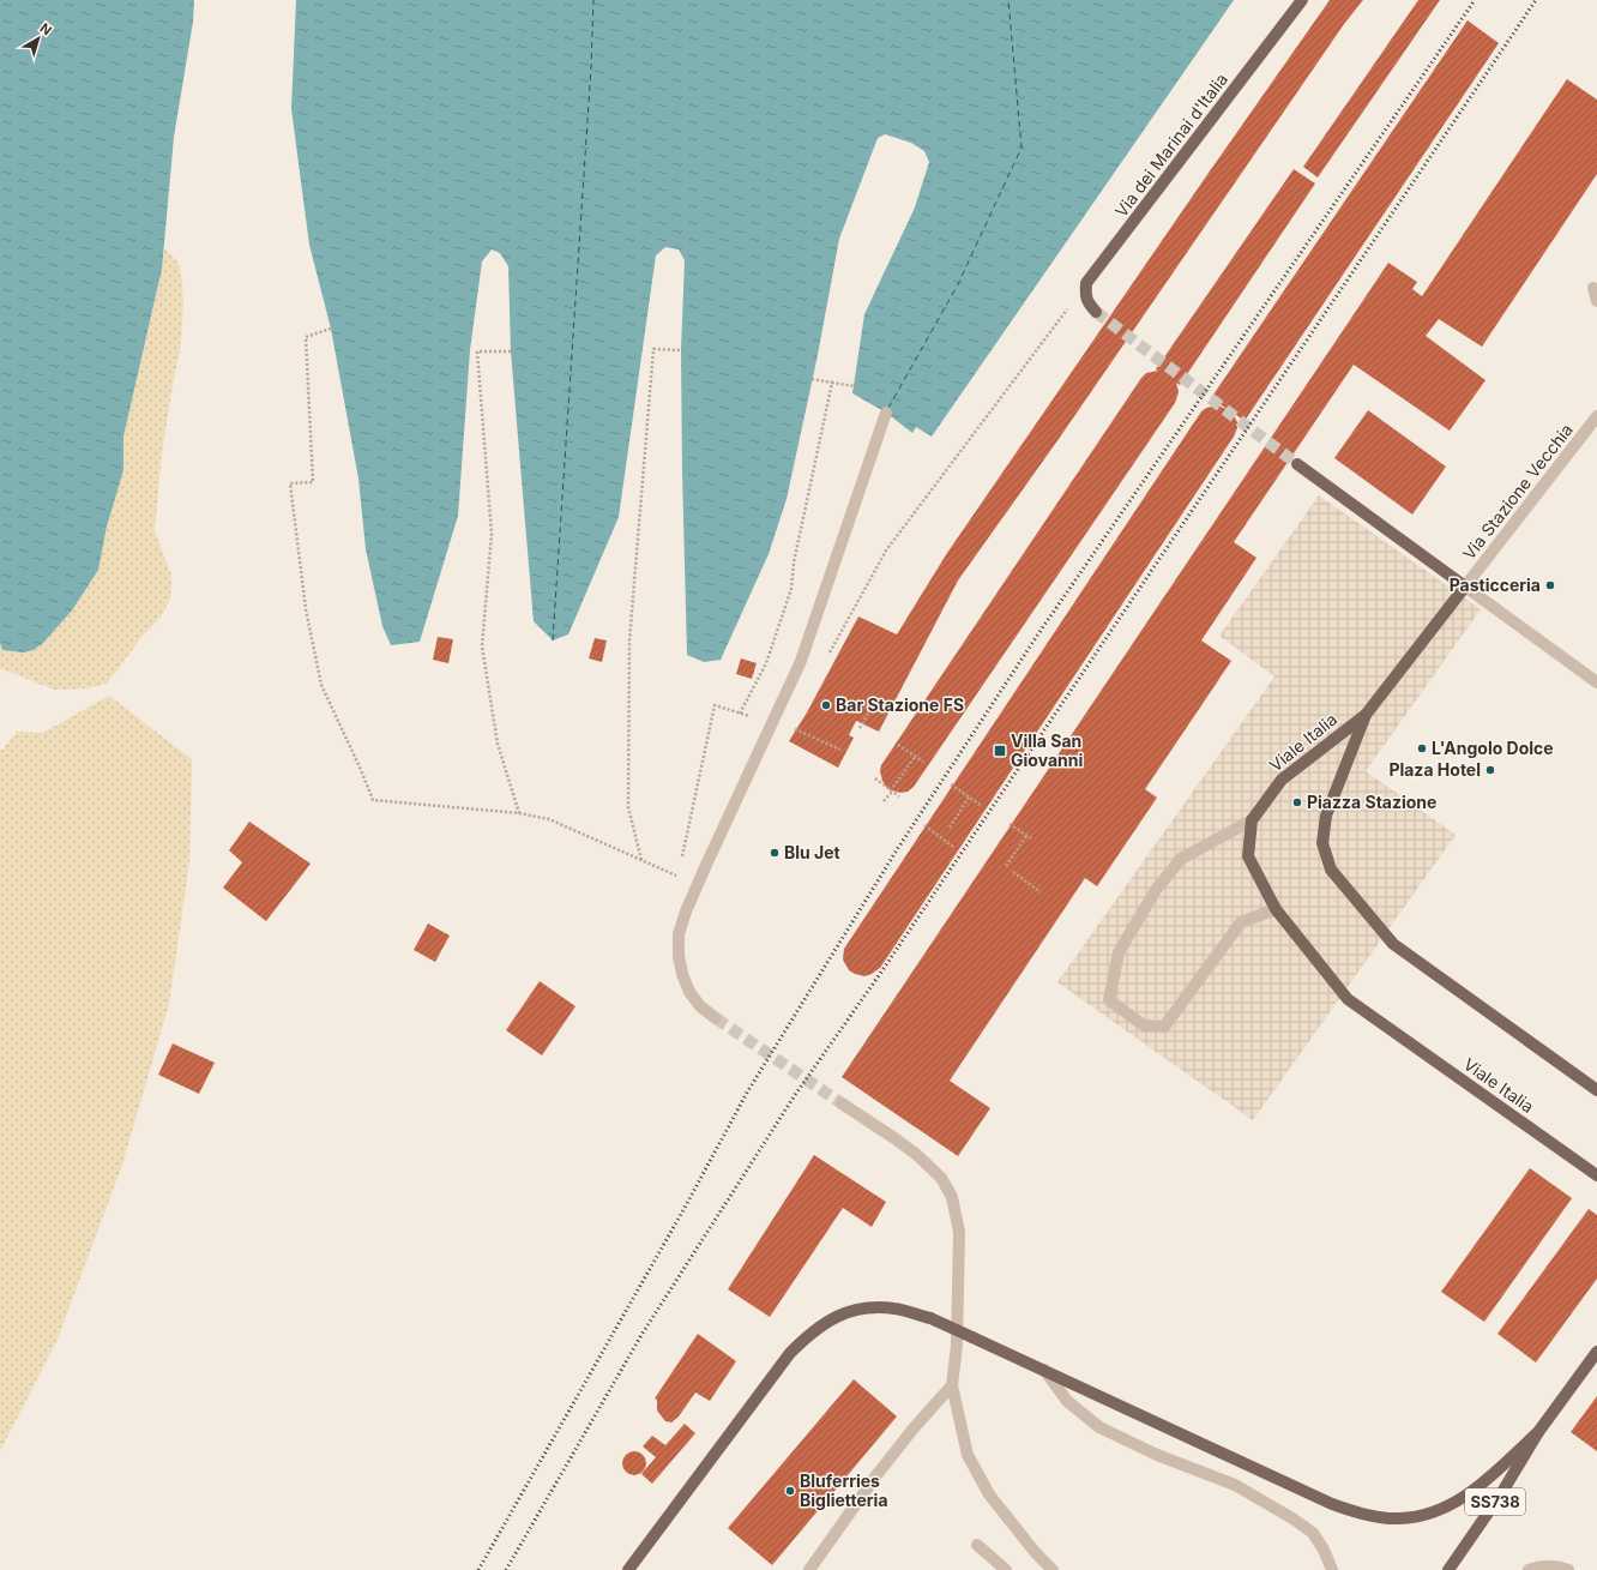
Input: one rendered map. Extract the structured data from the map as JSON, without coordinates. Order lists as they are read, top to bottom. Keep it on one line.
{"streets":{"main road":["Via dei Marinai d'Italia","Viale Italia","SS738"],"street":["Via Stazione Vecchia"]},"places":{"other":["Pasticceria","Bar Stazione FS","L'Angolo Dolce","Plaza Hotel","Piazza Stazione","Blu Jet","Bluferries Biglietteria"],"transit":["Villa San Giovanni"]},"north":"top right"}
